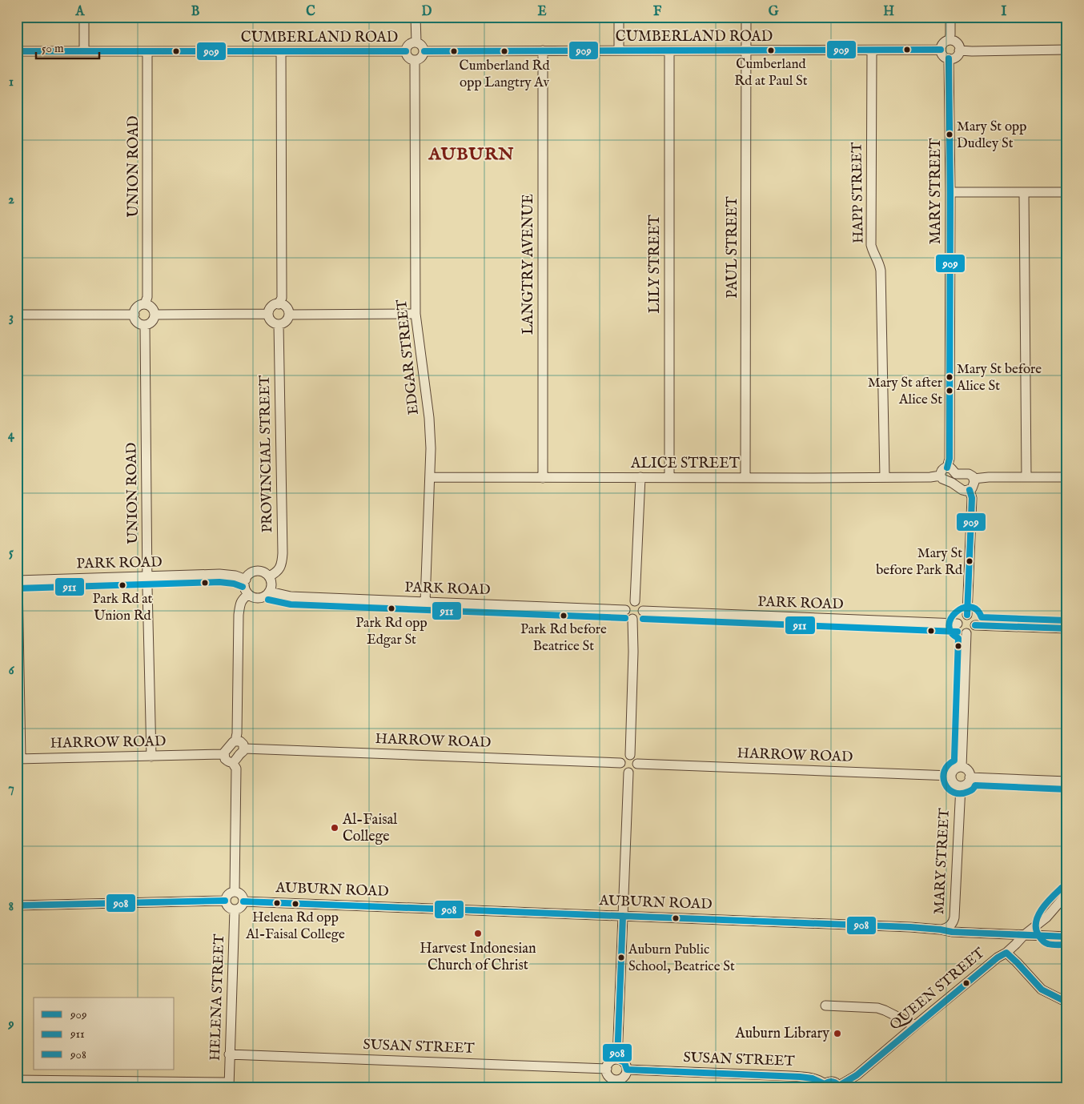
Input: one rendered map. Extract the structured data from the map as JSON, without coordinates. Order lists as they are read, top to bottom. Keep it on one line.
{"streets":{"street":["CUMBERLAND ROAD","UNION ROAD","MARY STREET","HAPP STREET","PAUL STREET","LANGTRY AVENUE","LILY STREET","EDGAR STREET","PROVINCIAL STREET","ALICE STREET","PARK ROAD","HARROW ROAD","AUBURN ROAD","QUEEN STREET","HELENA STREET","SUSAN STREET"]},"crossings":[["CUMBERLAND ROAD","UNION ROAD"],["CUMBERLAND ROAD","MARY STREET"],["CUMBERLAND ROAD","HAPP STREET"],["CUMBERLAND ROAD","PAUL STREET"],["CUMBERLAND ROAD","LANGTRY AVENUE"],["CUMBERLAND ROAD","LILY STREET"],["CUMBERLAND ROAD","EDGAR STREET"],["UNION ROAD","PARK ROAD"],["UNION ROAD","HARROW ROAD"],["MARY STREET","HARROW ROAD"],["MARY STREET","AUBURN ROAD"],["HAPP STREET","ALICE STREET"],["PAUL STREET","ALICE STREET"],["LANGTRY AVENUE","ALICE STREET"],["LILY STREET","ALICE STREET"],["EDGAR STREET","ALICE STREET"],["EDGAR STREET","PARK ROAD"],["PROVINCIAL STREET","PARK ROAD"],["AUBURN ROAD","QUEEN STREET"],["AUBURN ROAD","HELENA STREET"],["QUEEN STREET","SUSAN STREET"],["HELENA STREET","SUSAN STREET"]],"districts":["AUBURN"],"places":["Cumberland Rd at Paul St","Cumberland Rd opp Langtry Av","Mary St opp Dudley St","Mary St before Alice St","Mary St after Alice St","Mary St before Park Rd","Park Rd at Union Rd","Park Rd opp Edgar St","Park Rd before Beatrice St","Al-Faisal College","Helena Rd opp Al-Faisal College","Harvest Indonesian Church of Christ","Auburn Public School, Beatrice St","Auburn Library"],"lines":["transit line 909","transit line 911","transit line 908"],"legend":["909","911","908"],"scale_bar":"50 m","grid":{"columns":["A","B","C","D","E","F","G","H","I"],"rows":["1","2","3","4","5","6","7","8","9"]}}
